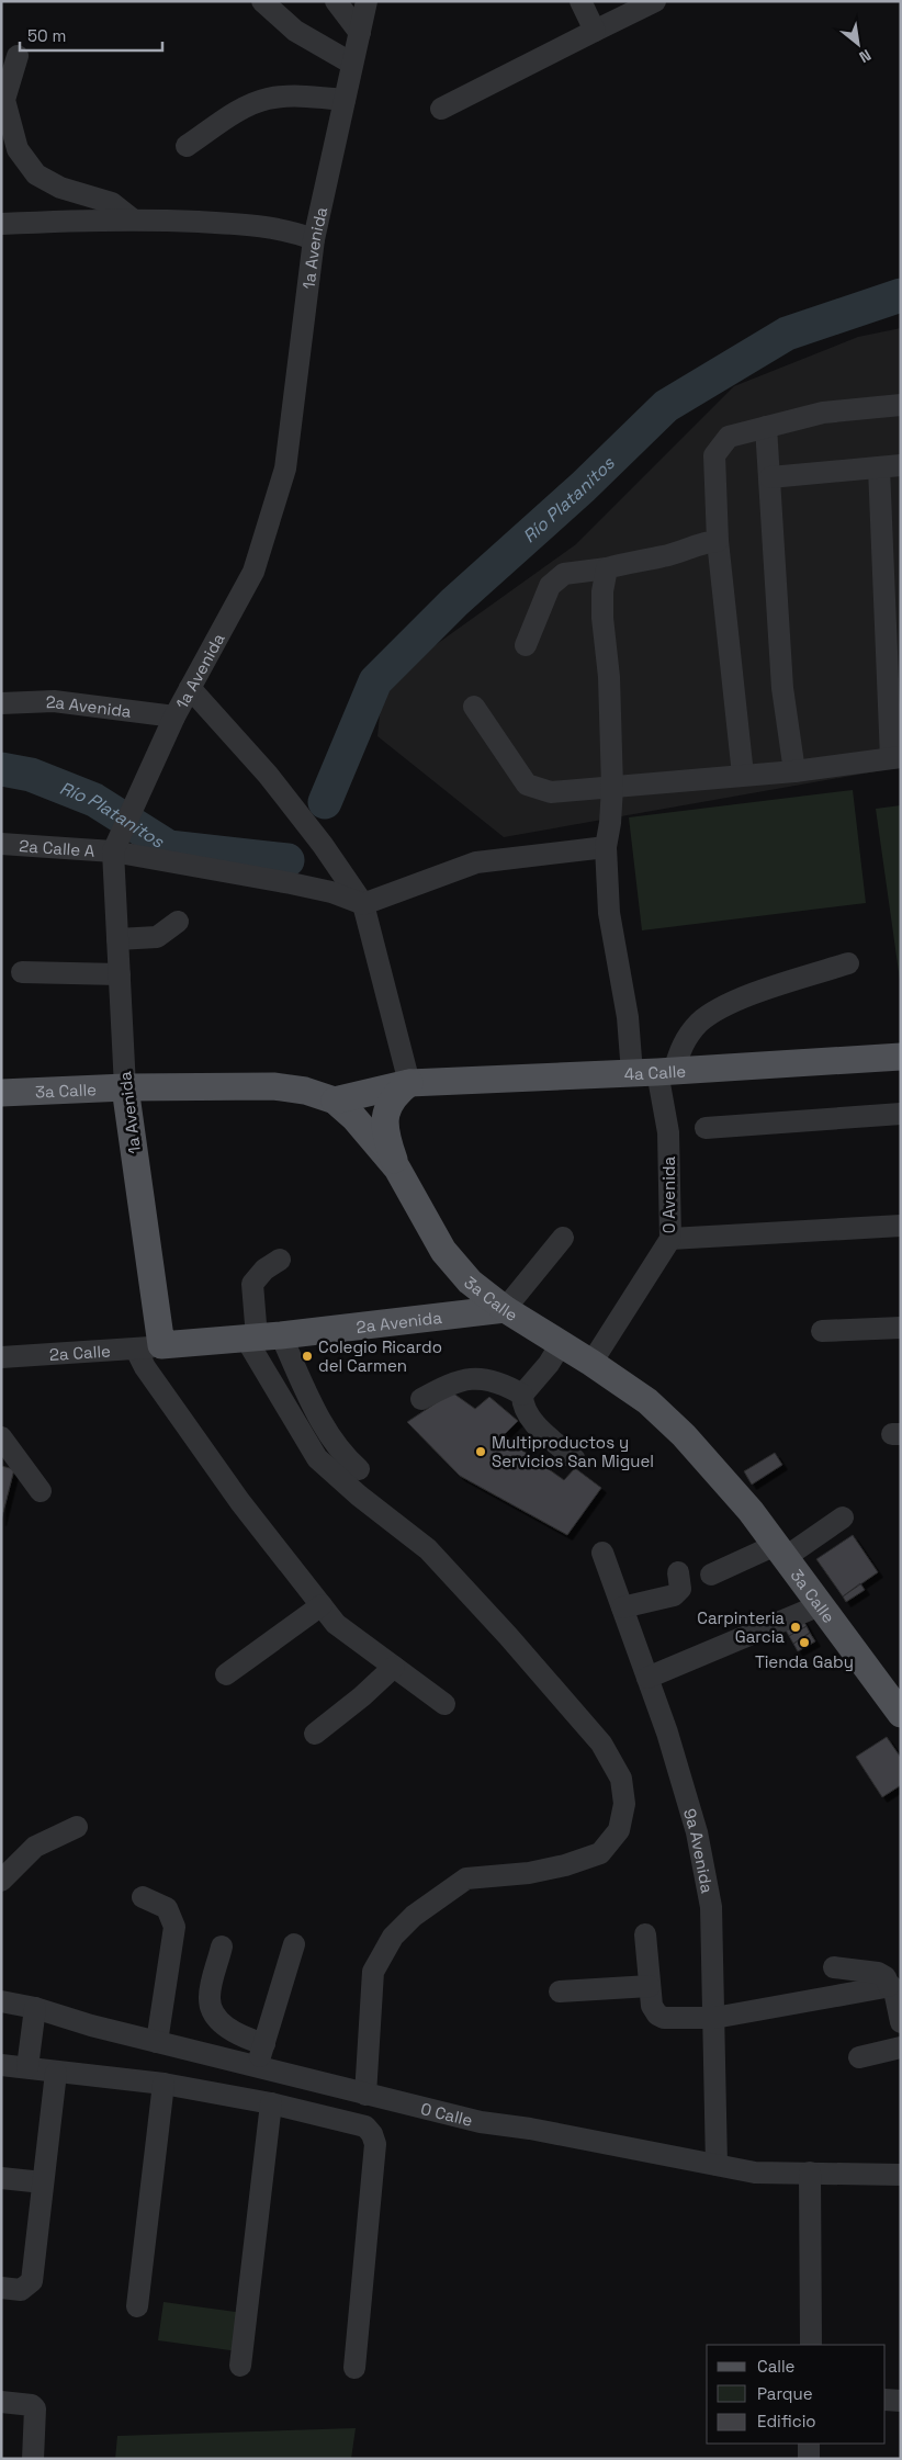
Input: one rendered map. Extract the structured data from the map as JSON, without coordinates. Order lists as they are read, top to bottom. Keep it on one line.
{"streets":{"main road":["1a Avenida","2a Avenida","4a Calle","3a Calle"],"street":["2a Calle A","0 Avenida","2a Calle","9a Avenida","0 Calle"]},"crossings":[["1a Avenida","2a Avenida"],["1a Avenida","2a Calle A"],["1a Avenida","3a Calle"],["1a Avenida","2a Calle"],["2a Avenida","3a Calle"],["2a Avenida","2a Calle"],["4a Calle","3a Calle"],["4a Calle","0 Avenida"],["3a Calle","0 Avenida"],["9a Avenida","0 Calle"]],"water":["Río Platanitos"],"places":["Colegio Ricardo del Carmen","Multiproductos y Servicios San Miguel","Carpinteria Garcia","Tienda Gaby"],"legend":["Calle","Parque","Edificio"],"scale_bar":"50 m","north":"bottom right"}
